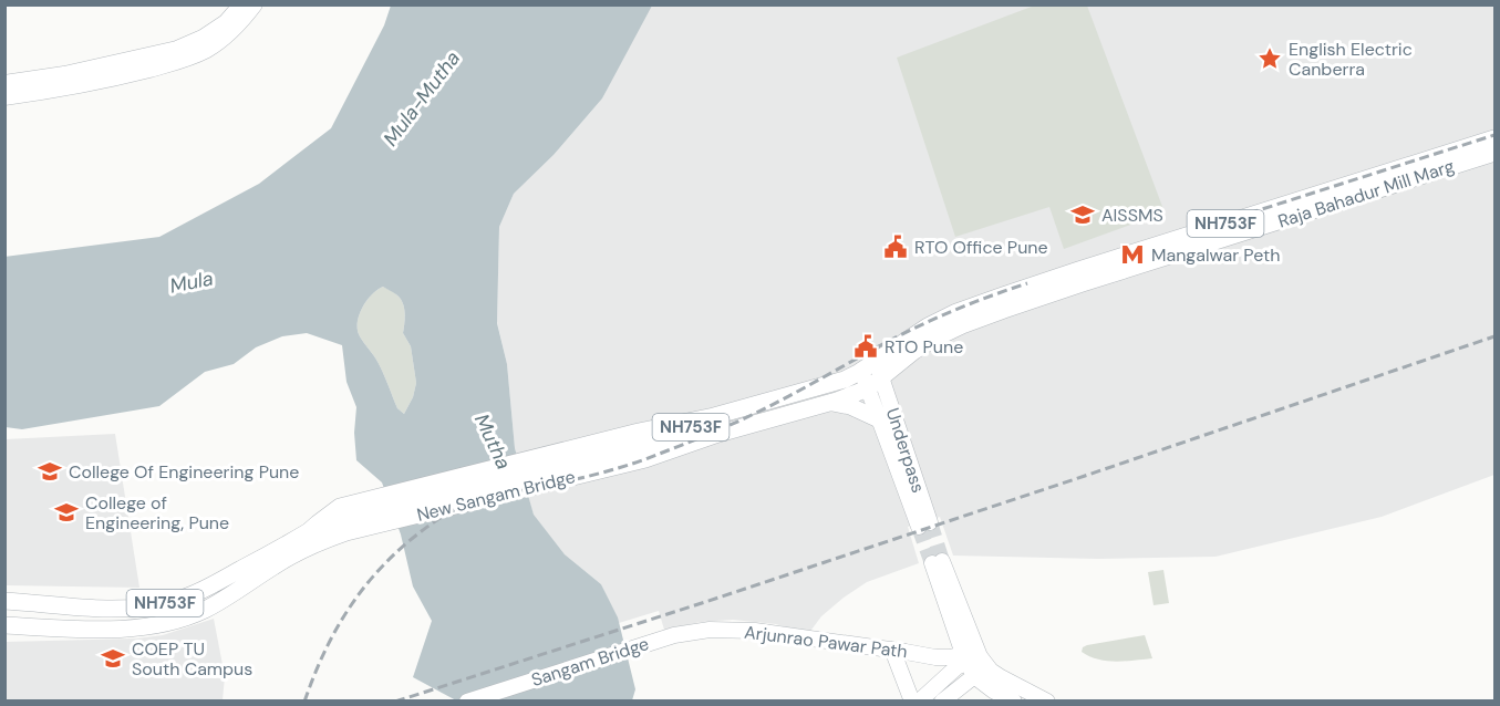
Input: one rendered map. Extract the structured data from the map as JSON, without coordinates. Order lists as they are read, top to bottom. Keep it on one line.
{"streets":{"highway":["Raja Bahadur Mill Marg","NH753F","New Sangam Bridge"],"main road":["Underpass","Arjunrao Pawar Path","Sangam Bridge"]},"crossings":[["Raja Bahadur Mill Marg","Underpass"],["Raja Bahadur Mill Marg","New Sangam Bridge"],["NH753F","New Sangam Bridge"],["Arjunrao Pawar Path","Sangam Bridge"]],"water":["Mula-Mutha","Mula","Mutha"],"places":{"place":["English Electric Canberra"],"school or university":["AISSMS","College Of Engineering Pune","College of Engineering, Pune","COEP TU South Campus"],"public building":["RTO Office Pune","RTO Pune"],"metro station":["Mangalwar Peth"]}}
